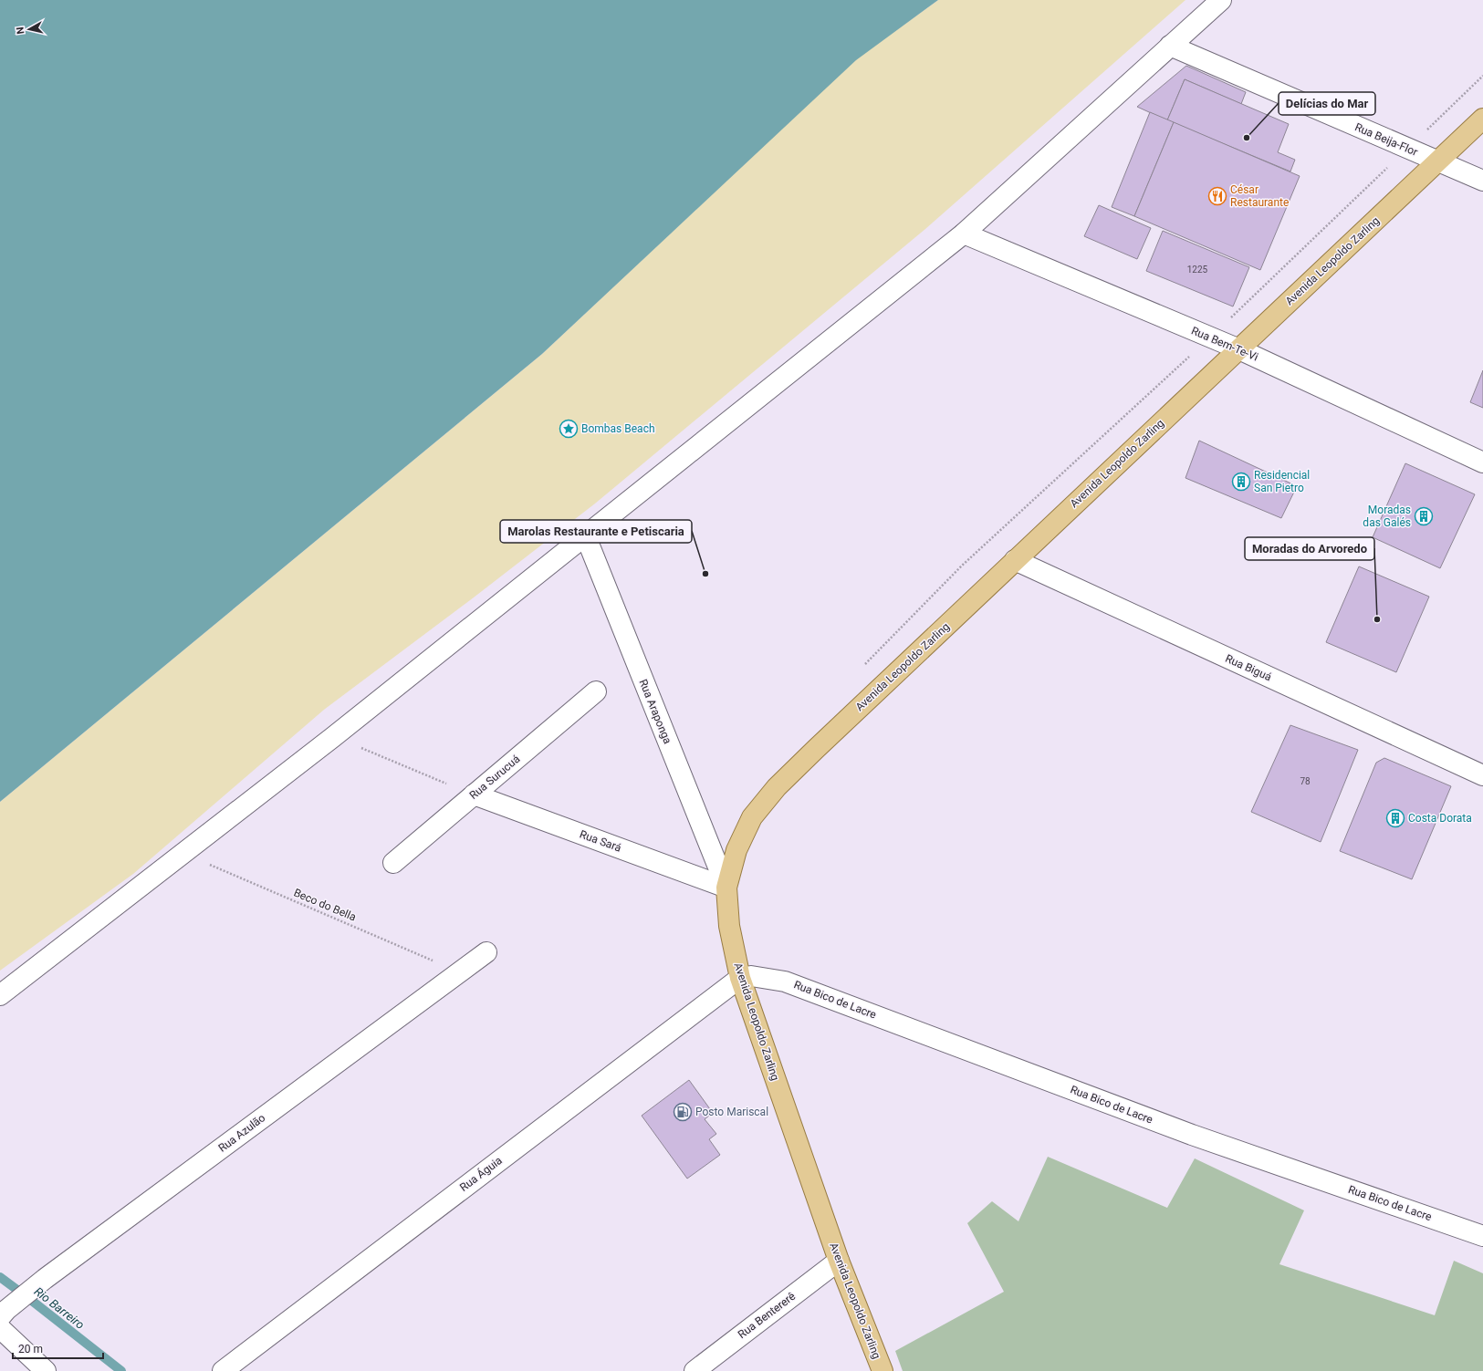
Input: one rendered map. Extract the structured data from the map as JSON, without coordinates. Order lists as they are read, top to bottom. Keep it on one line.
{"streets":{"main road":["Avenida Leopoldo Zarling"],"street":["Rua Beija-Flor","Rua Bem-Te-Vi","Rua Biguá","Rua Araponga","Rua Surucuá","Rua Sará","Rua Bico de Lacre","Rua Azulão","Rua Águia","Rua Bentererê"],"path":["Beco do Bella"]},"crossings":[["Rua Beija-Flor","Avenida Leopoldo Zarling"],["Avenida Leopoldo Zarling","Rua Bem-Te-Vi"],["Avenida Leopoldo Zarling","Rua Biguá"],["Avenida Leopoldo Zarling","Rua Araponga"],["Avenida Leopoldo Zarling","Rua Sará"],["Avenida Leopoldo Zarling","Rua Bico de Lacre"],["Avenida Leopoldo Zarling","Rua Águia"],["Avenida Leopoldo Zarling","Rua Bentererê"],["Rua Araponga","Rua Sará"],["Rua Surucuá","Rua Sará"],["Beco do Bella","Rua Azulão"],["Rua Bico de Lacre","Rua Águia"]],"water":["Rio Barreiro"],"places":{"other":["Delícias do Mar","Marolas Restaurante e Petiscaria","Moradas do Arvoredo"],"restaurant":["César Restaurante"],"place":["Bombas Beach"],"building":["Residencial San Pietro","Moradas das Galés","Costa Dorata"],"fuel station":["Posto Mariscal"]},"house_numbers":["1225","78"],"scale_bar":"20 m","north":"left"}
